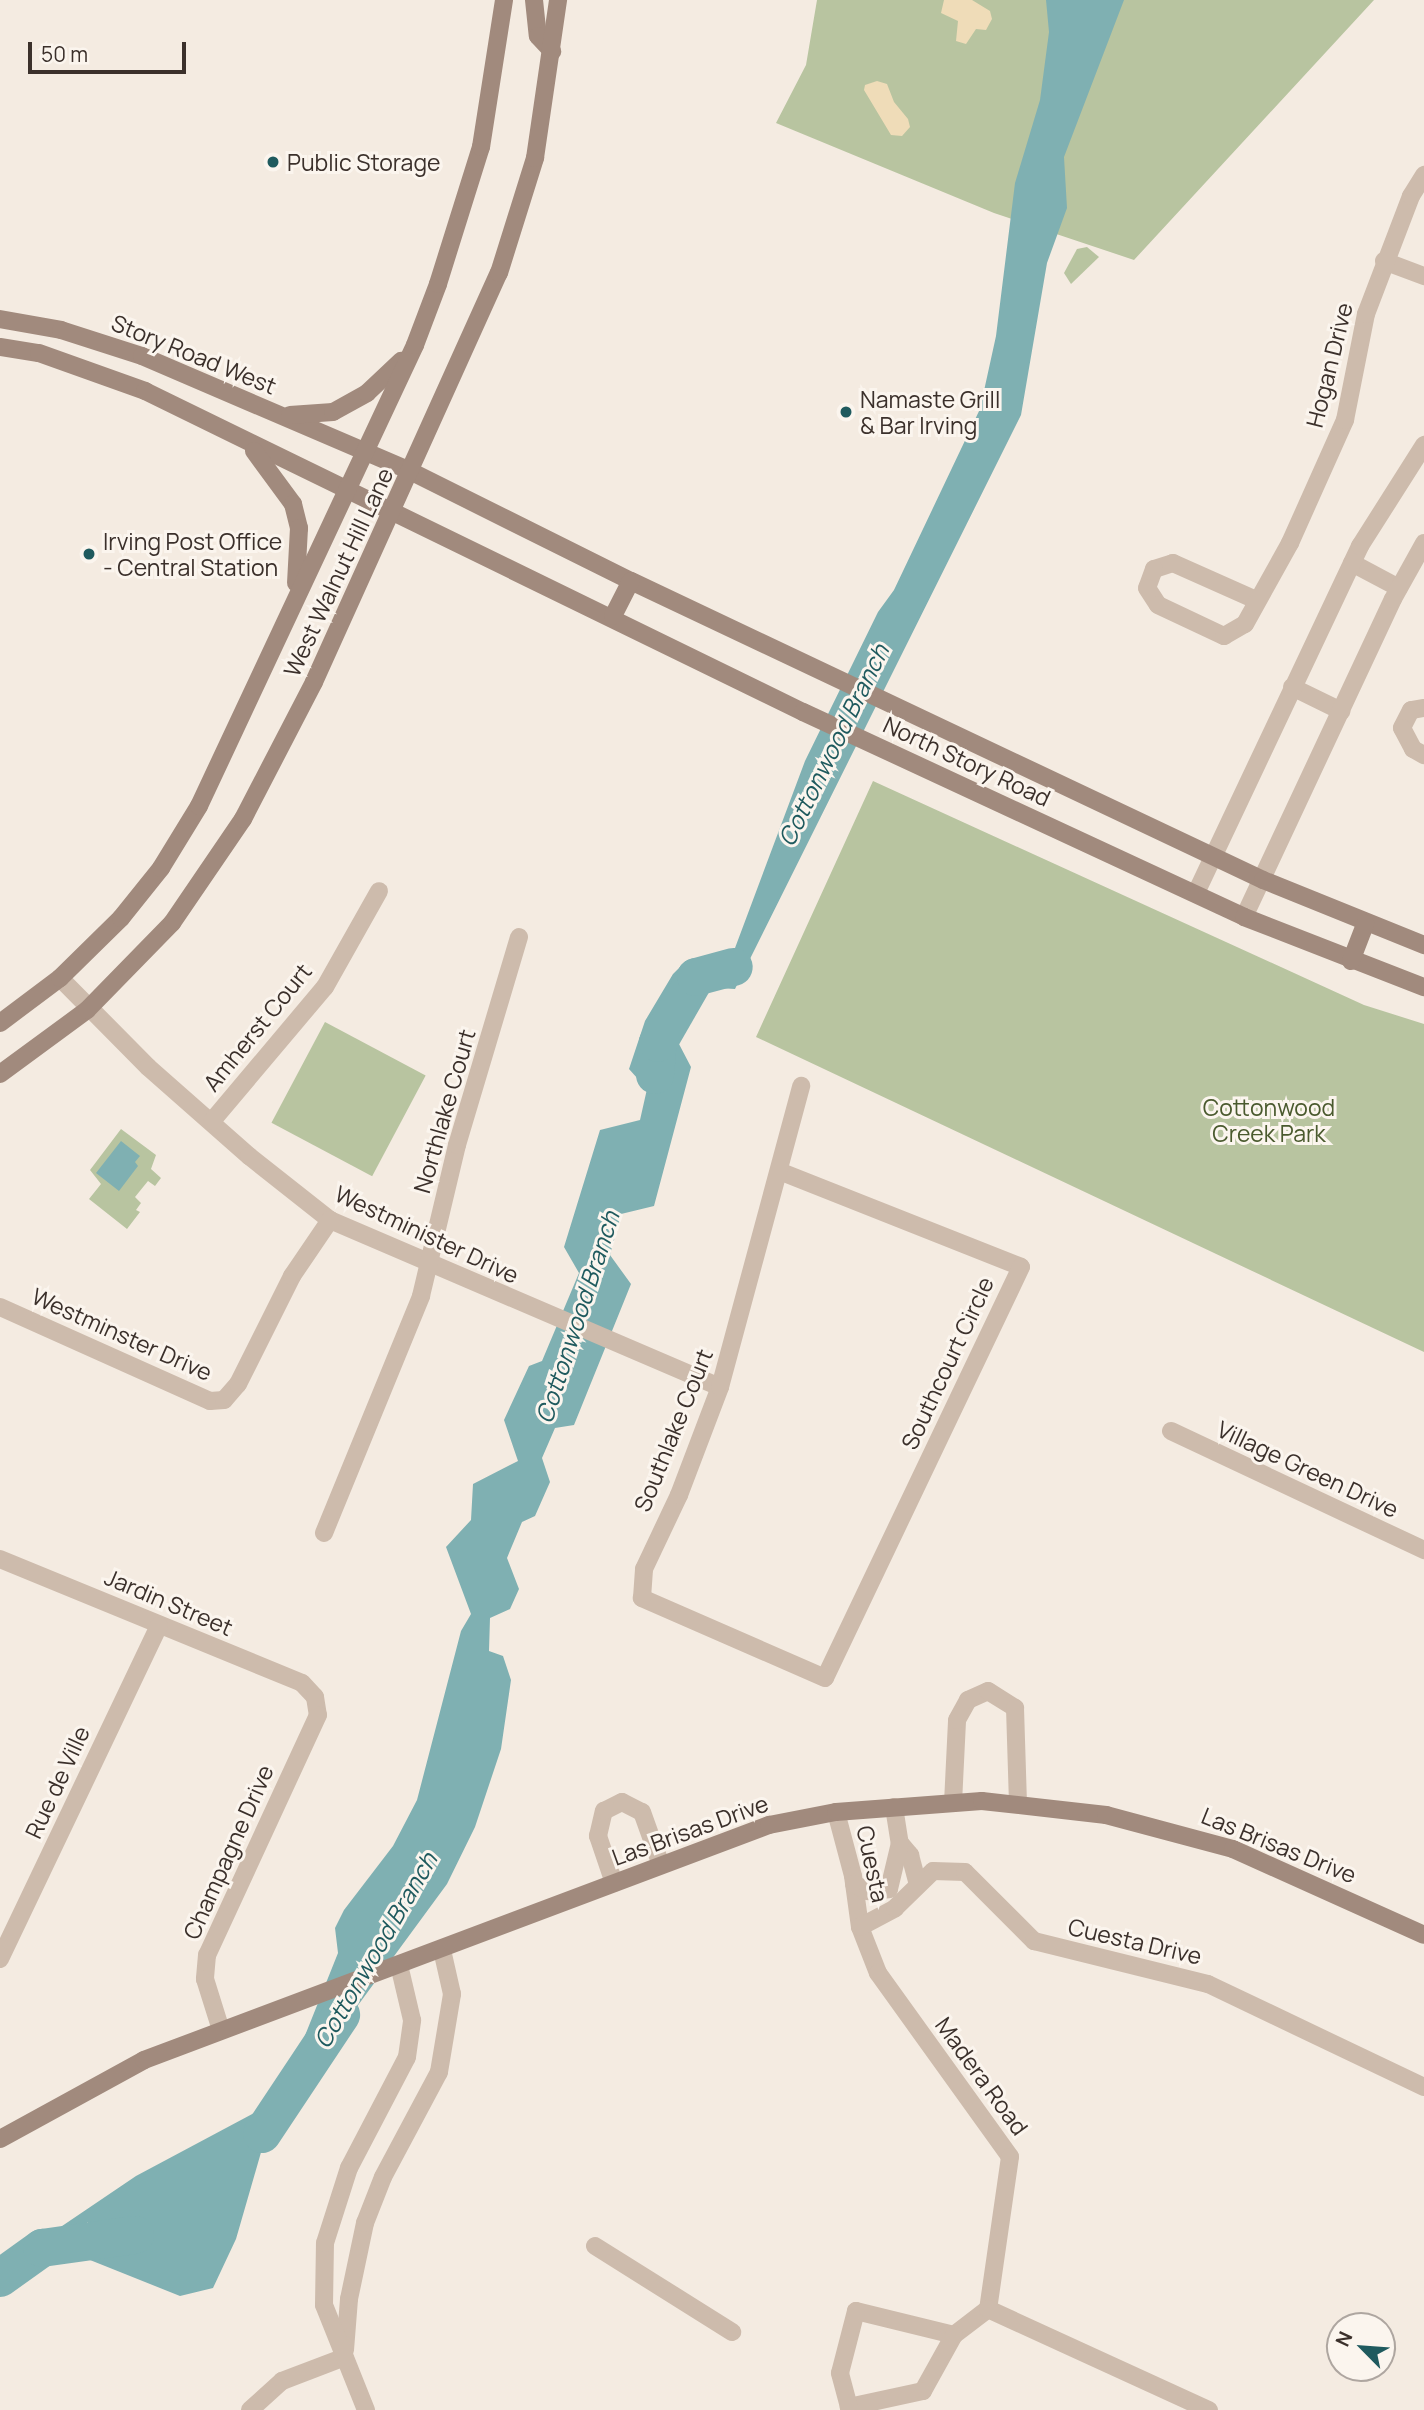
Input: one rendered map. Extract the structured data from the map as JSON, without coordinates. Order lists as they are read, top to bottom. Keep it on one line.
{"streets":{"main road":["Story Road West","West Walnut Hill Lane","North Story Road","Las Brisas Drive"],"street":["Hogan Drive","Amherst Court","Northlake Court","Westminister Drive","Westminster Drive","Southcourt Circle","Southlake Court","Village Green Drive","Jardin Street","Rue de Ville","Champagne Drive","Cuesta","Cuesta Drive","Madera Road"]},"crossings":[["Story Road West","West Walnut Hill Lane"],["Story Road West","North Story Road"],["West Walnut Hill Lane","North Story Road"],["West Walnut Hill Lane","Westminister Drive"],["Amherst Court","Westminister Drive"],["Northlake Court","Westminister Drive"],["Westminister Drive","Westminster Drive"],["Westminister Drive","Southlake Court"],["Southcourt Circle","Southlake Court"],["Jardin Street","Rue de Ville"],["Jardin Street","Champagne Drive"],["Las Brisas Drive","Champagne Drive"],["Las Brisas Drive","Cuesta"],["Cuesta","Cuesta Drive"],["Cuesta","Madera Road"],["Cuesta Drive","Madera Road"]],"water":["Cottonwood Branch"],"parks":["Cottonwood Creek Park"],"places":["Public Storage","Namaste Grill & Bar Irving","Irving Post Office - Central Station"],"scale_bar":"50 m","north":"top left"}
